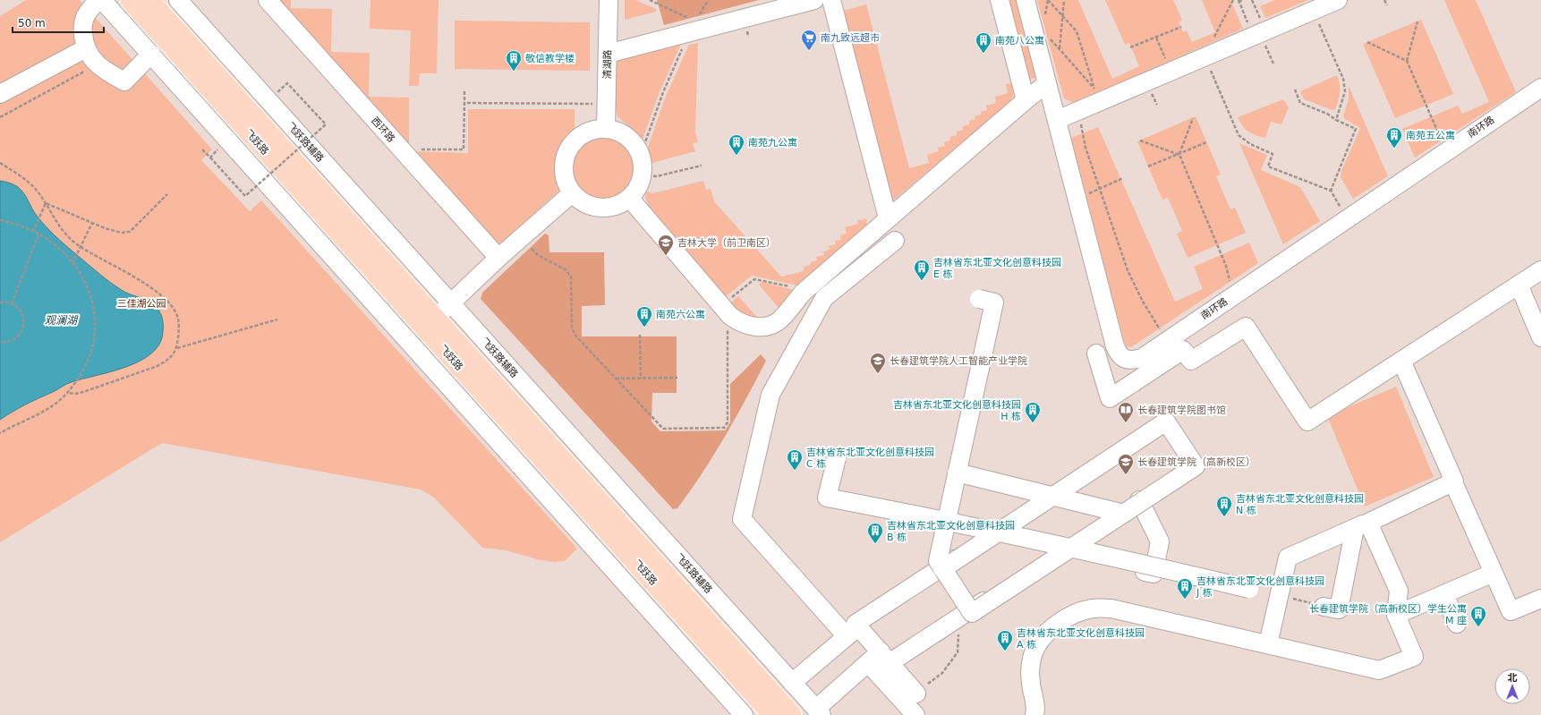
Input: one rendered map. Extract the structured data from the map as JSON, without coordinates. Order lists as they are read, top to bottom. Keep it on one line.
{"streets":{"main road":["飞跃路"],"street":["清湖路","南环路","西环路","飞跃路辅路"]},"water":["观澜湖"],"parks":["三佳湖公园"],"places":{"supermarket":["南九致远超市"],"building":["南苑八公寓","敬信教学楼","南苑五公寓","南苑九公寓","吉林省东北亚文化创意科技园 E 栋","南苑六公寓","吉林省东北亚文化创意科技园 H 栋","吉林省东北亚文化创意科技园 C 栋","吉林省东北亚文化创意科技园 N 栋","吉林省东北亚文化创意科技园 B 栋","吉林省东北亚文化创意科技园 J 栋","长春建筑学院（高新校区）学生公寓 M 座","吉林省东北亚文化创意科技园 A 栋"],"school or university":["吉林大学（前卫南区）","长春建筑学院人工智能产业学院","长春建筑学院（高新校区）"],"library":["长春建筑学院图书馆"]},"scale_bar":"50 m","north":"top"}
